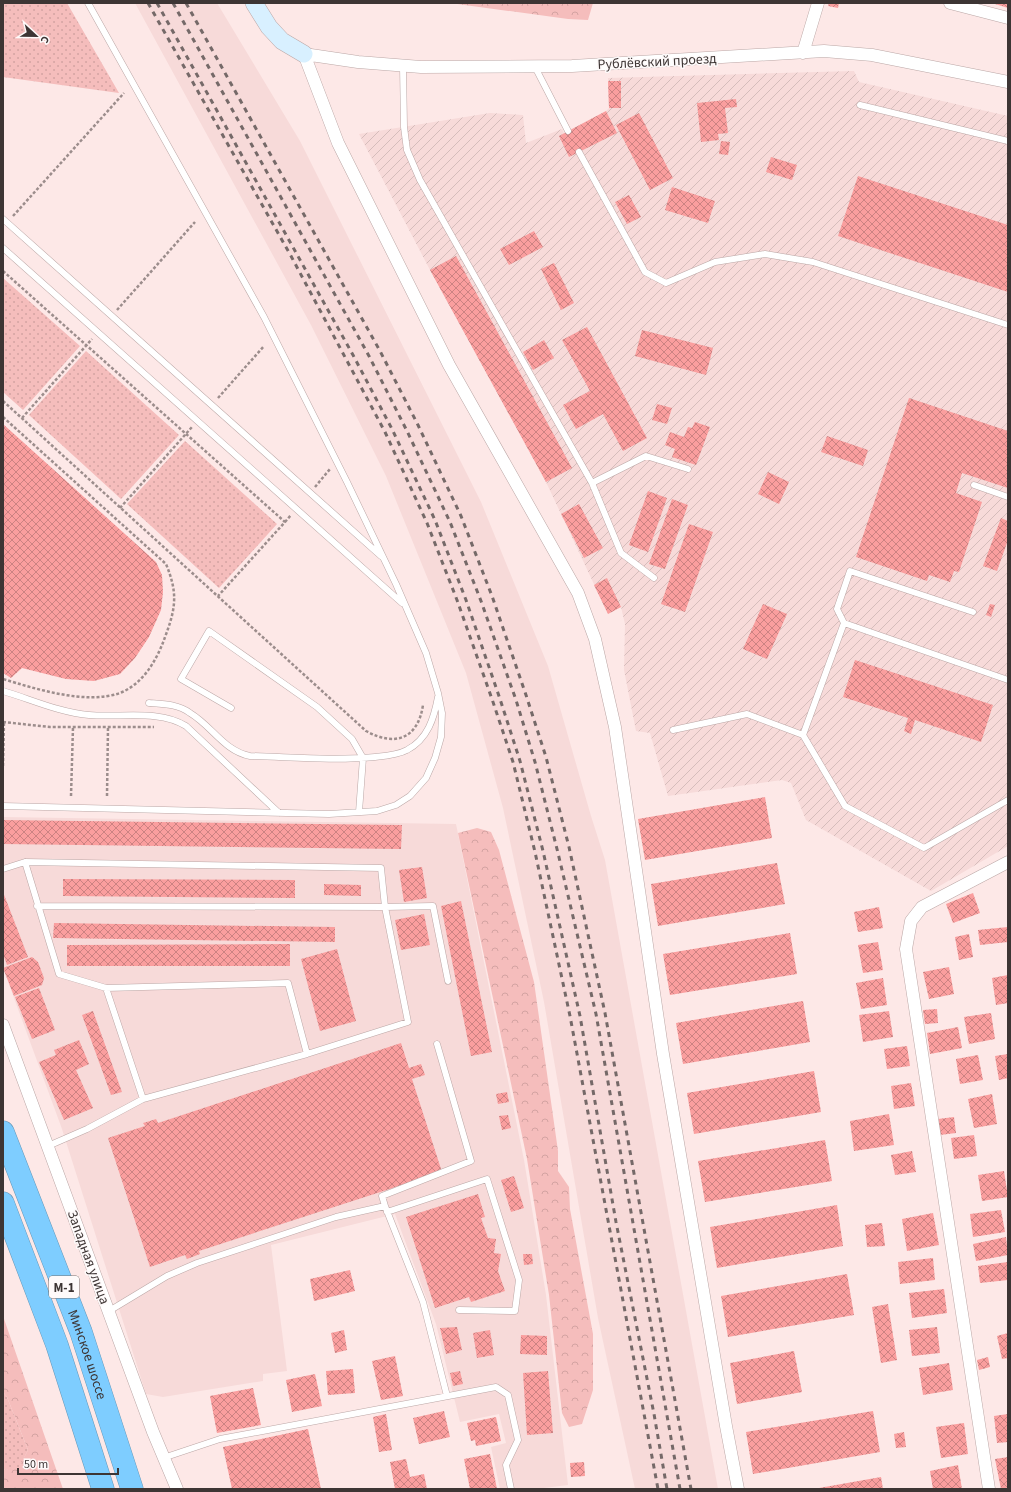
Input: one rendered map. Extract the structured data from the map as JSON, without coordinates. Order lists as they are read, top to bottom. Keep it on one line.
{"streets":{"highway":["М-1","Минское шоссе"],"street":["Рублёвский проезд","Западная улица"]},"scale_bar":"50 m","north":"right"}
